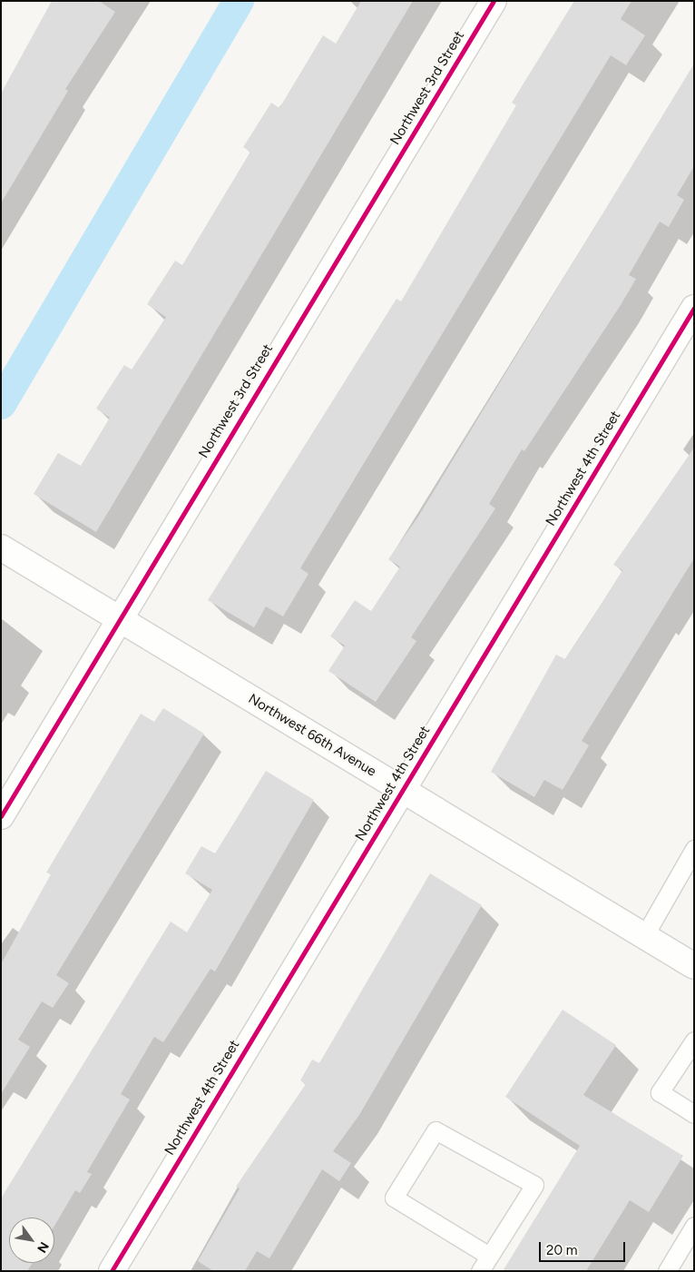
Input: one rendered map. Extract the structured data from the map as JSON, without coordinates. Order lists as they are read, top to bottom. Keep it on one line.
{"streets":{"street":["Northwest 3rd Street","Northwest 4th Street","Northwest 66th Avenue"]},"crossings":[["Northwest 3rd Street","Northwest 66th Avenue"],["Northwest 4th Street","Northwest 66th Avenue"]],"scale_bar":"20 m","north":"bottom right"}
